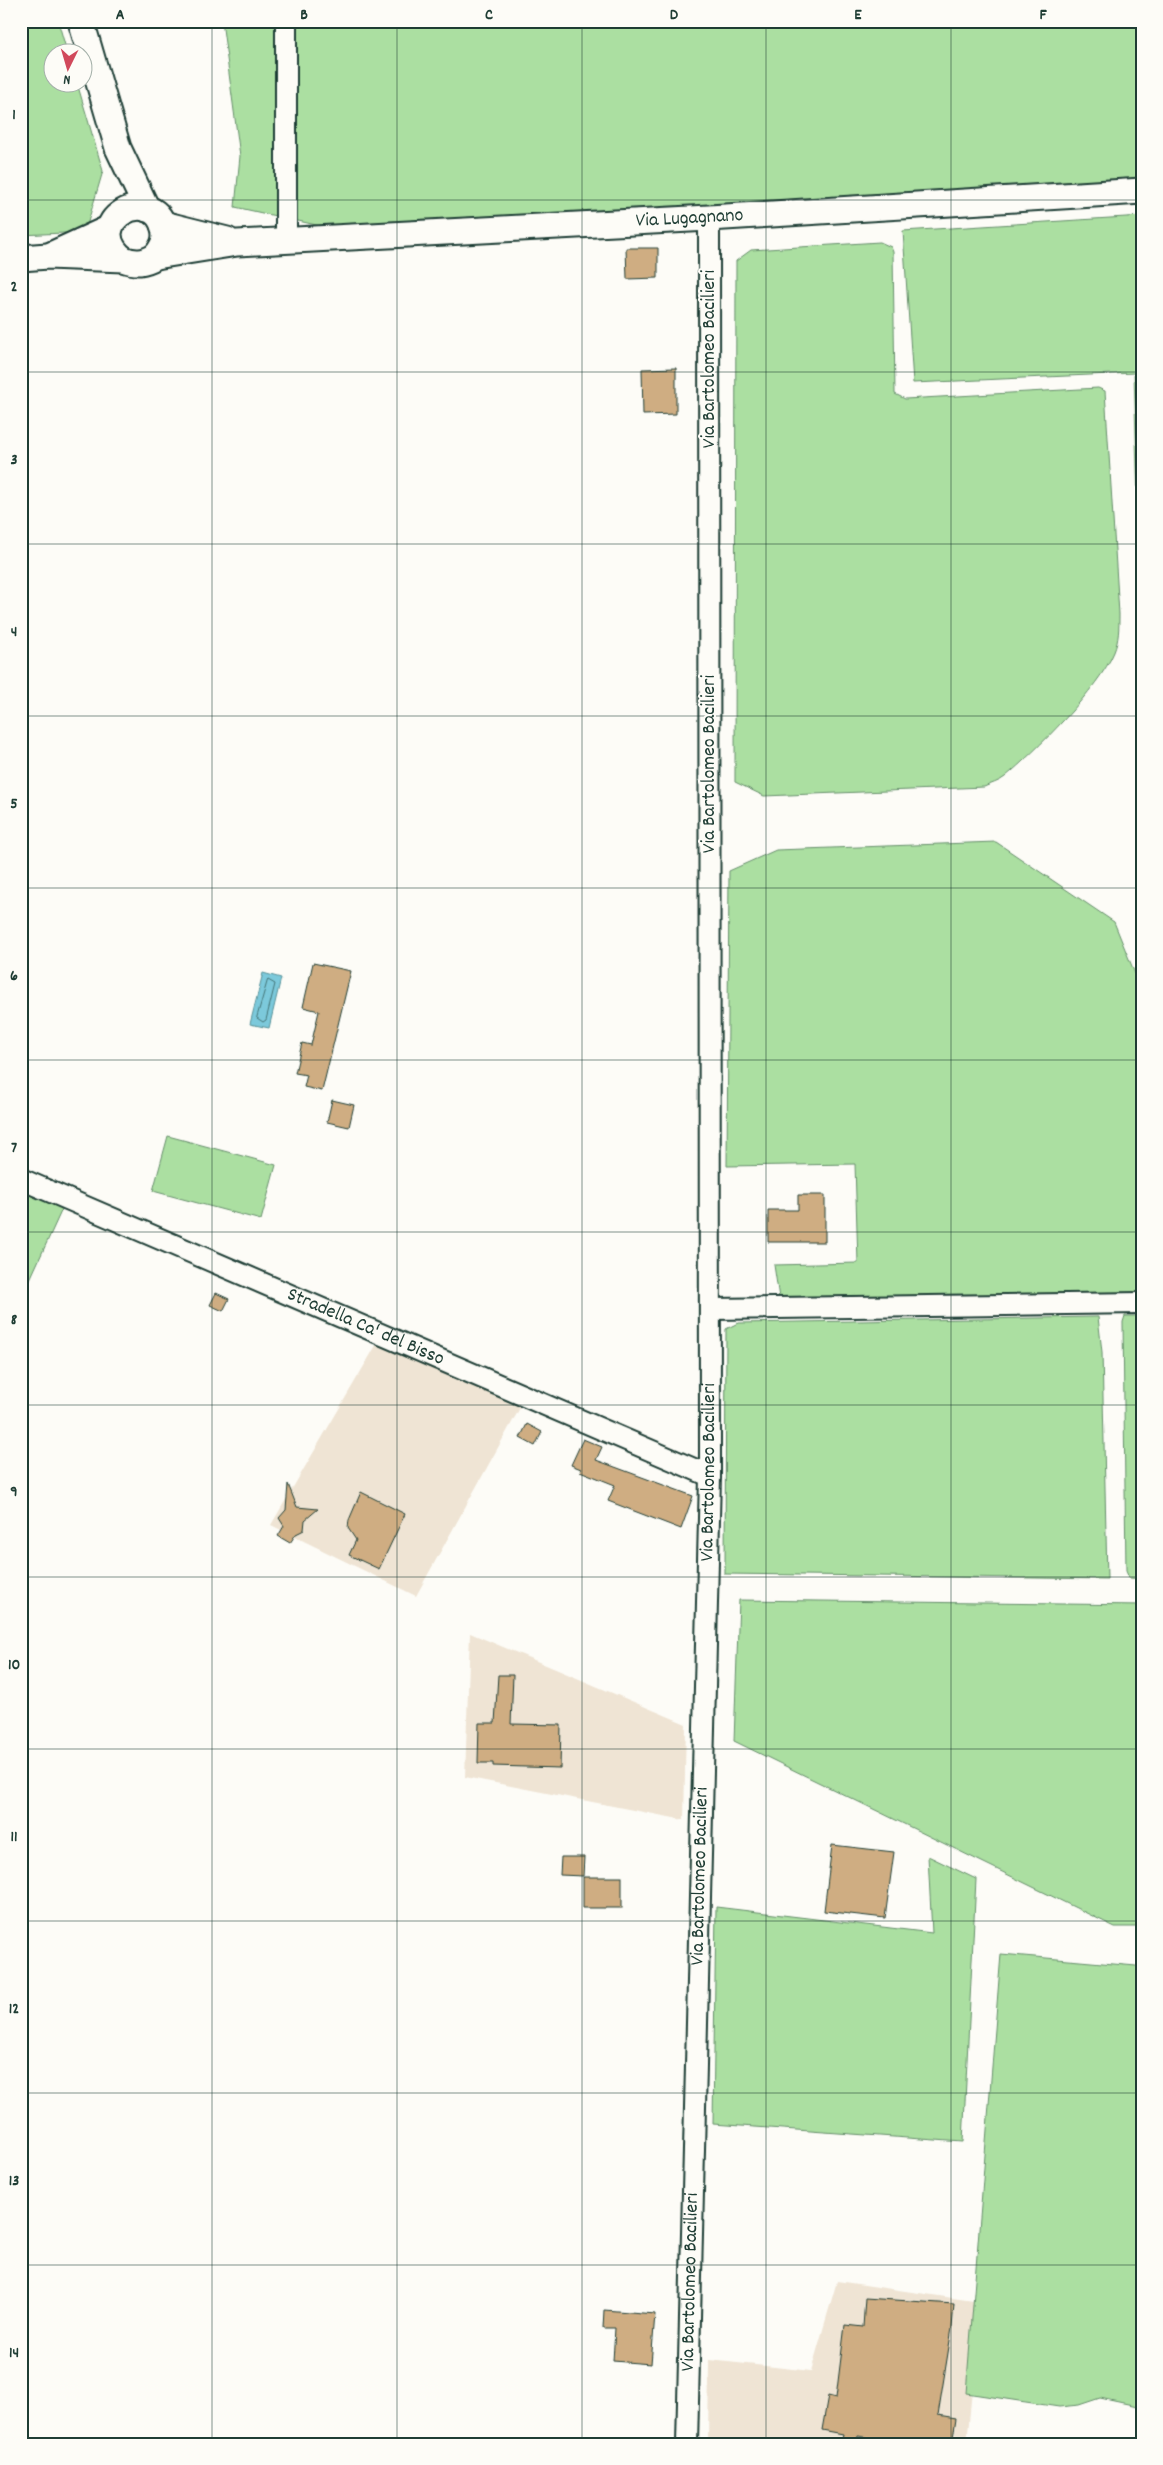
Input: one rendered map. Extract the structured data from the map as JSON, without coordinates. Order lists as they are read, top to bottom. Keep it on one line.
{"streets":{"main road":["Via Lugagnano"],"street":["Via Bartolomeo Bacilieri","Stradella Ca' del Bisso"]},"crossings":[["Via Lugagnano","Via Bartolomeo Bacilieri"],["Via Bartolomeo Bacilieri","Stradella Ca' del Bisso"]],"north":"bottom","grid":{"columns":["A","B","C","D","E","F"],"rows":["1","2","3","4","5","6","7","8","9","10","11","12","13","14"]}}
